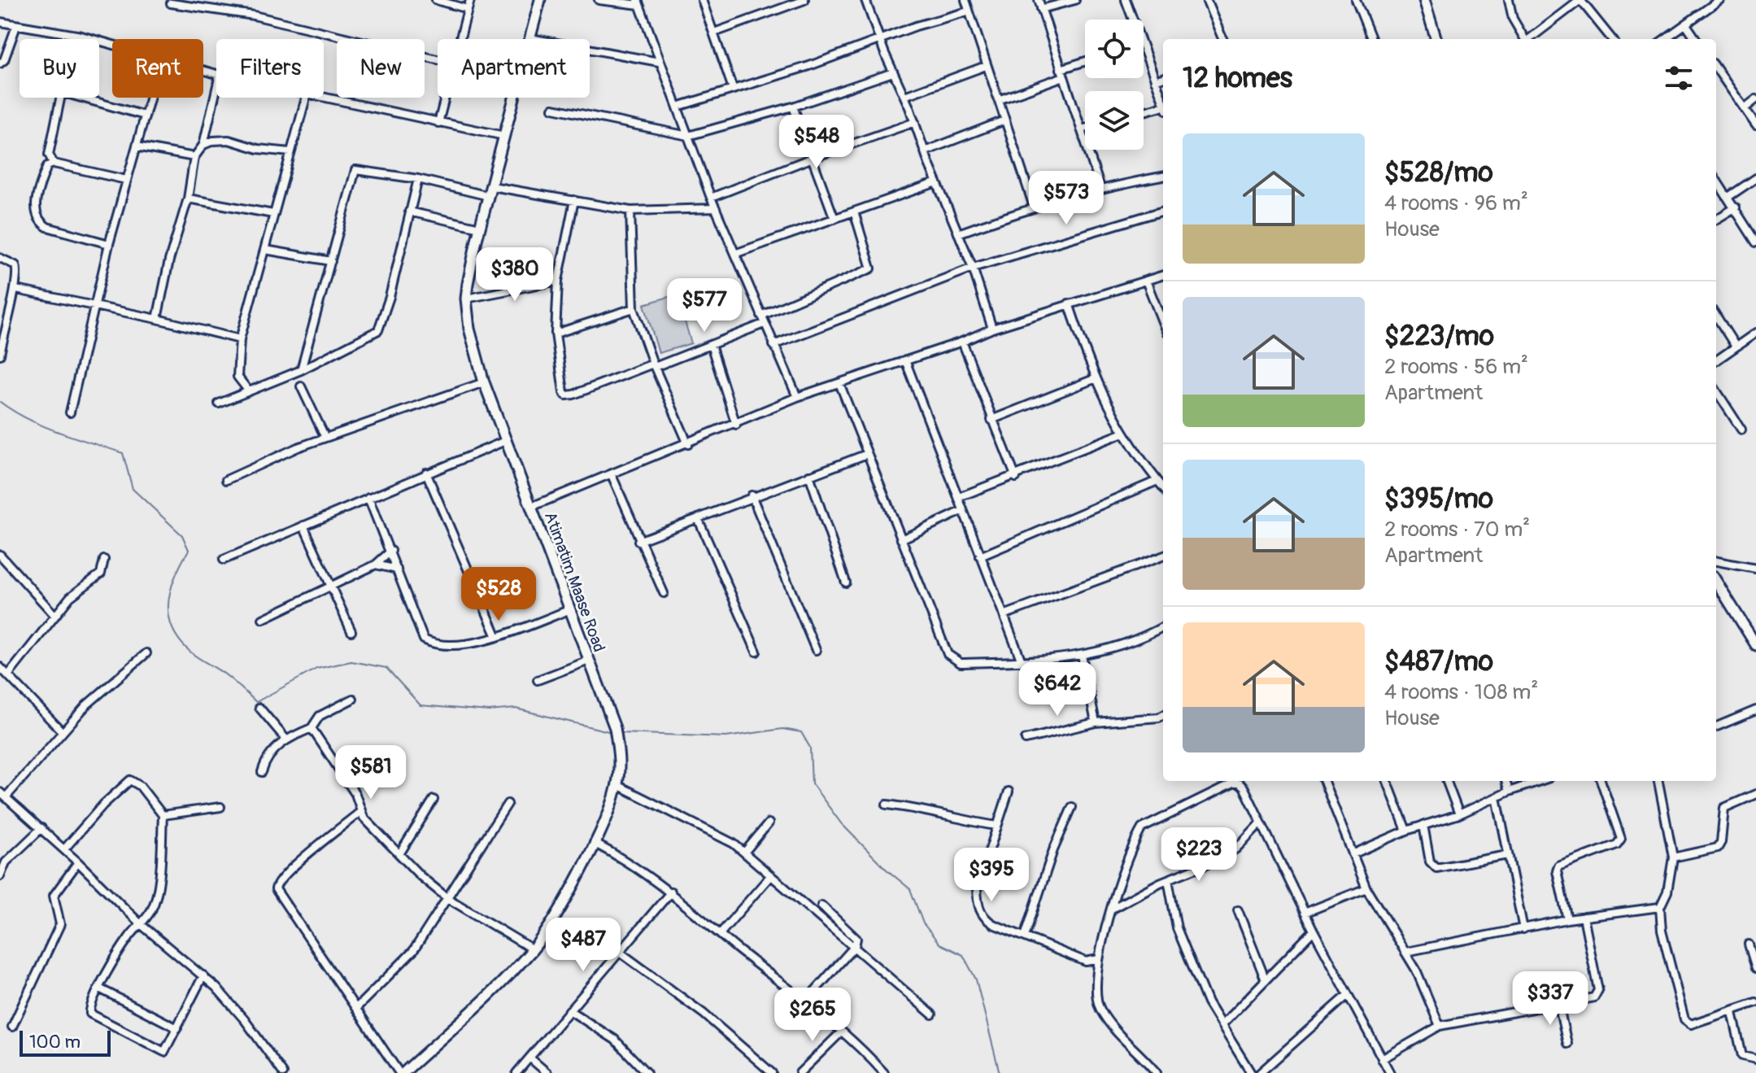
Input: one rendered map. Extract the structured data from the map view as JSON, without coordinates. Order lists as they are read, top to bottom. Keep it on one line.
{"streets":{"main road":["Atimatim Maase Road"]},"scale_bar":"100 m","page":{"chip":["Buy","Rent","Filters","New","Apartment"],"heading":"12 homes","price":["$548","$573","$380","$577","$528","$642","$581","$223","$395","$487","$337","$265"],"list":[{"name":"$528/mo","note":"4 rooms · 96 m² · House"},{"name":"$223/mo","note":"2 rooms · 56 m² · Apartment"},{"name":"$395/mo","note":"2 rooms · 70 m² · Apartment"},{"name":"$487/mo","note":"4 rooms · 108 m² · House"}],"scale":"100 m"}}
